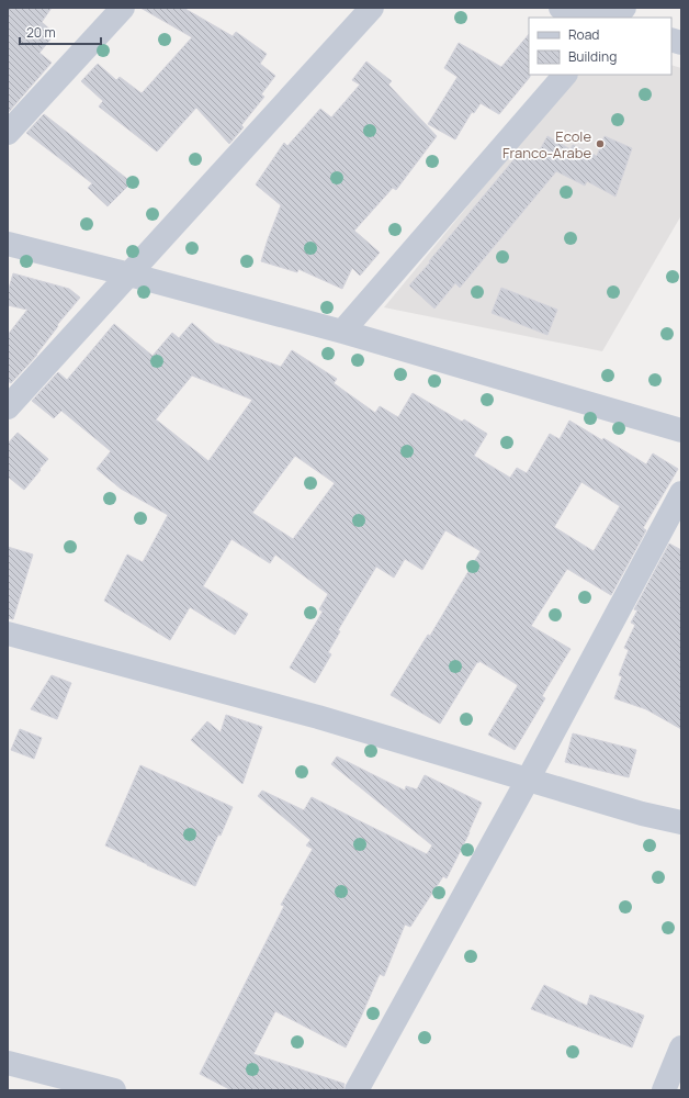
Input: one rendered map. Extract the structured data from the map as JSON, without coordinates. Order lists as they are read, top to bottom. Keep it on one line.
{"places":["Ecole Franco-Arabe"],"legend":["Road","Building"],"scale_bar":"20 m"}
